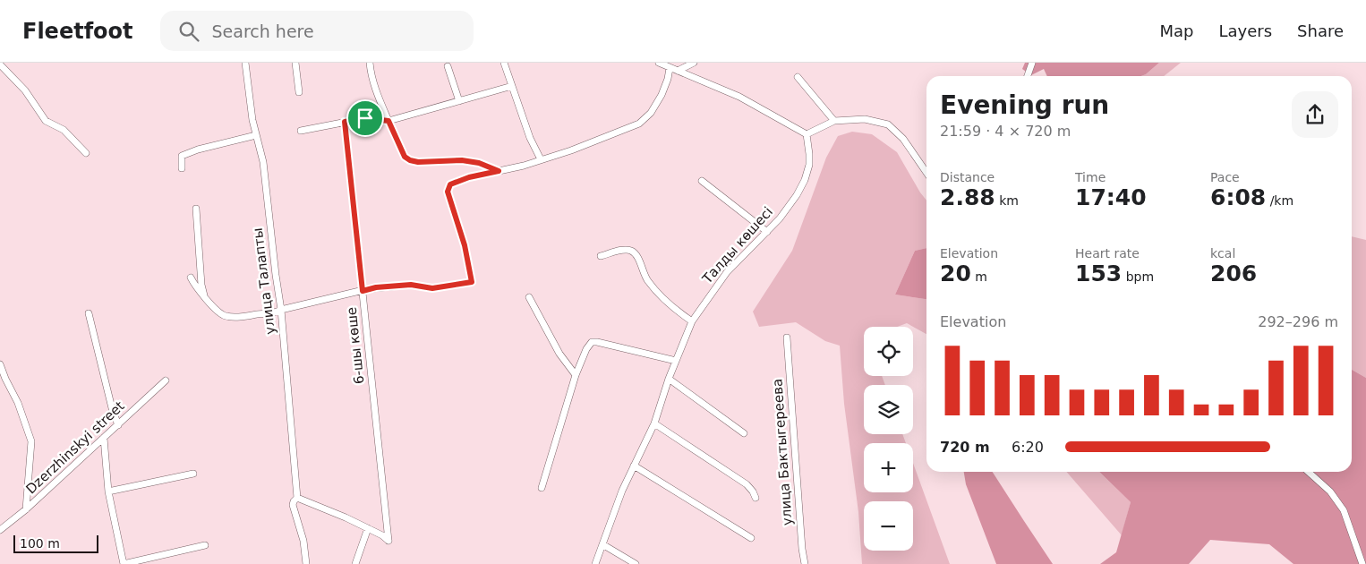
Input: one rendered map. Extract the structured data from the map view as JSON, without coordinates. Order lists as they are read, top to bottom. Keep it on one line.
{"streets":{"street":["Талды көшесі","улица Талапты","6-шы көше","Dzerzhinskyi street","улица Бактыгереева"]},"scale_bar":"100 m","page":{"header":"Fleetfoot","search":"Search here","nav":["Map","Layers","Share"],"heading":["Evening run","21:59 · 4 × 720 m"],"stats":[["Distance","2.88 km"],["Time","17:40"],["Pace","6:08 /km"],["Elevation","20 m"],["Heart rate","153 bpm"],["kcal","206"]],"chart":["Elevation","292–296 m"],"map_buttons":["+","−"],"list":[{"name":"720 m","note":"6:20"}],"scale":"100 m"}}
